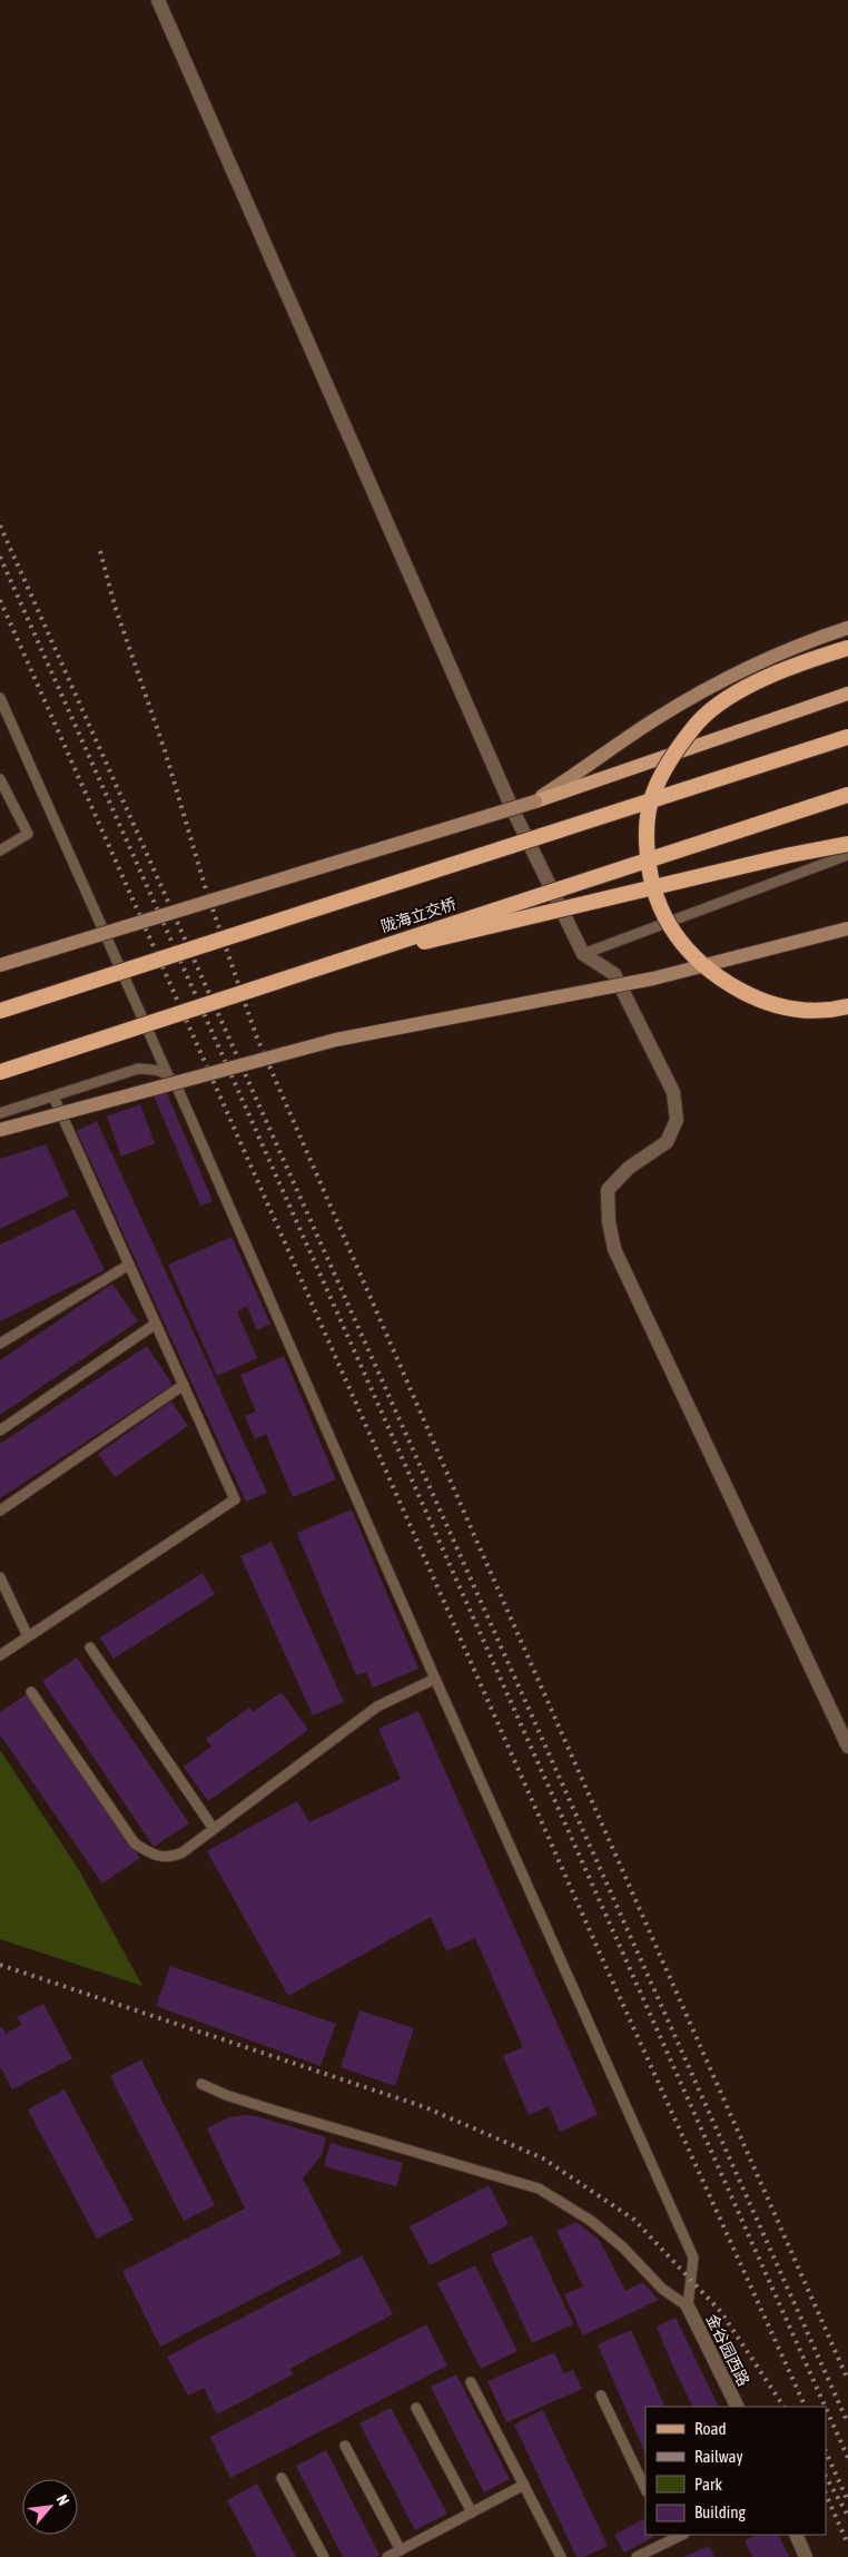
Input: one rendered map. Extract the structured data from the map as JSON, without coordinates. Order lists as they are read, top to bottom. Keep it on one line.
{"streets":{"highway":["陇海立交桥"],"street":["金谷园西路"]},"legend":["Road","Railway","Park","Building"],"north":"top right"}
